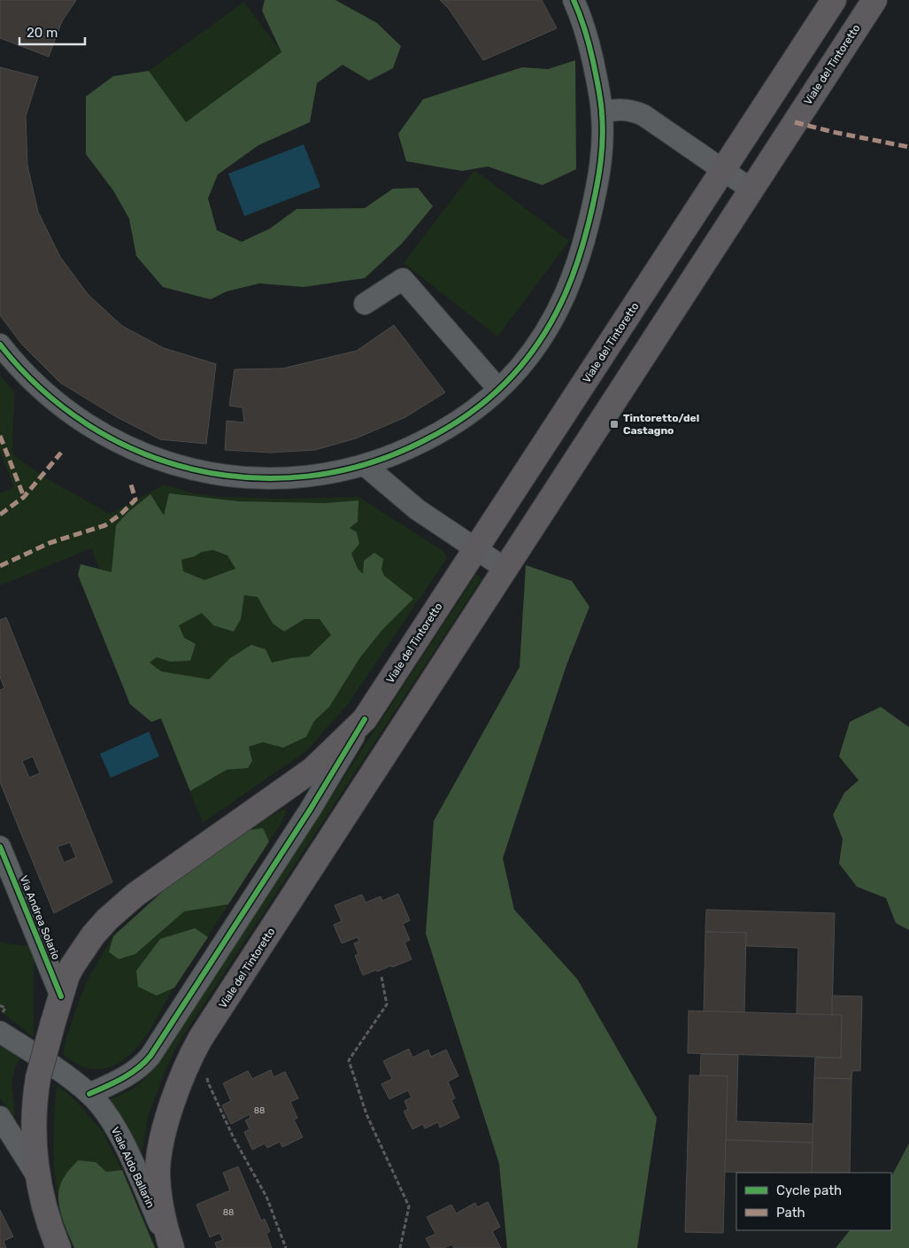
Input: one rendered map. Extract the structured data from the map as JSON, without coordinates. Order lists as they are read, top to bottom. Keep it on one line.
{"streets":{"main road":["Viale del Tintoretto"],"street":["Via Andrea Solario","Viale Aldo Ballarin"]},"crossings":[["Viale del Tintoretto","Via Andrea Solario"],["Viale del Tintoretto","Viale Aldo Ballarin"]],"places":{"transit":["Tintoretto/del Castagno"]},"house_numbers":["88","88"],"legend":["Cycle path","Path"],"scale_bar":"20 m"}
